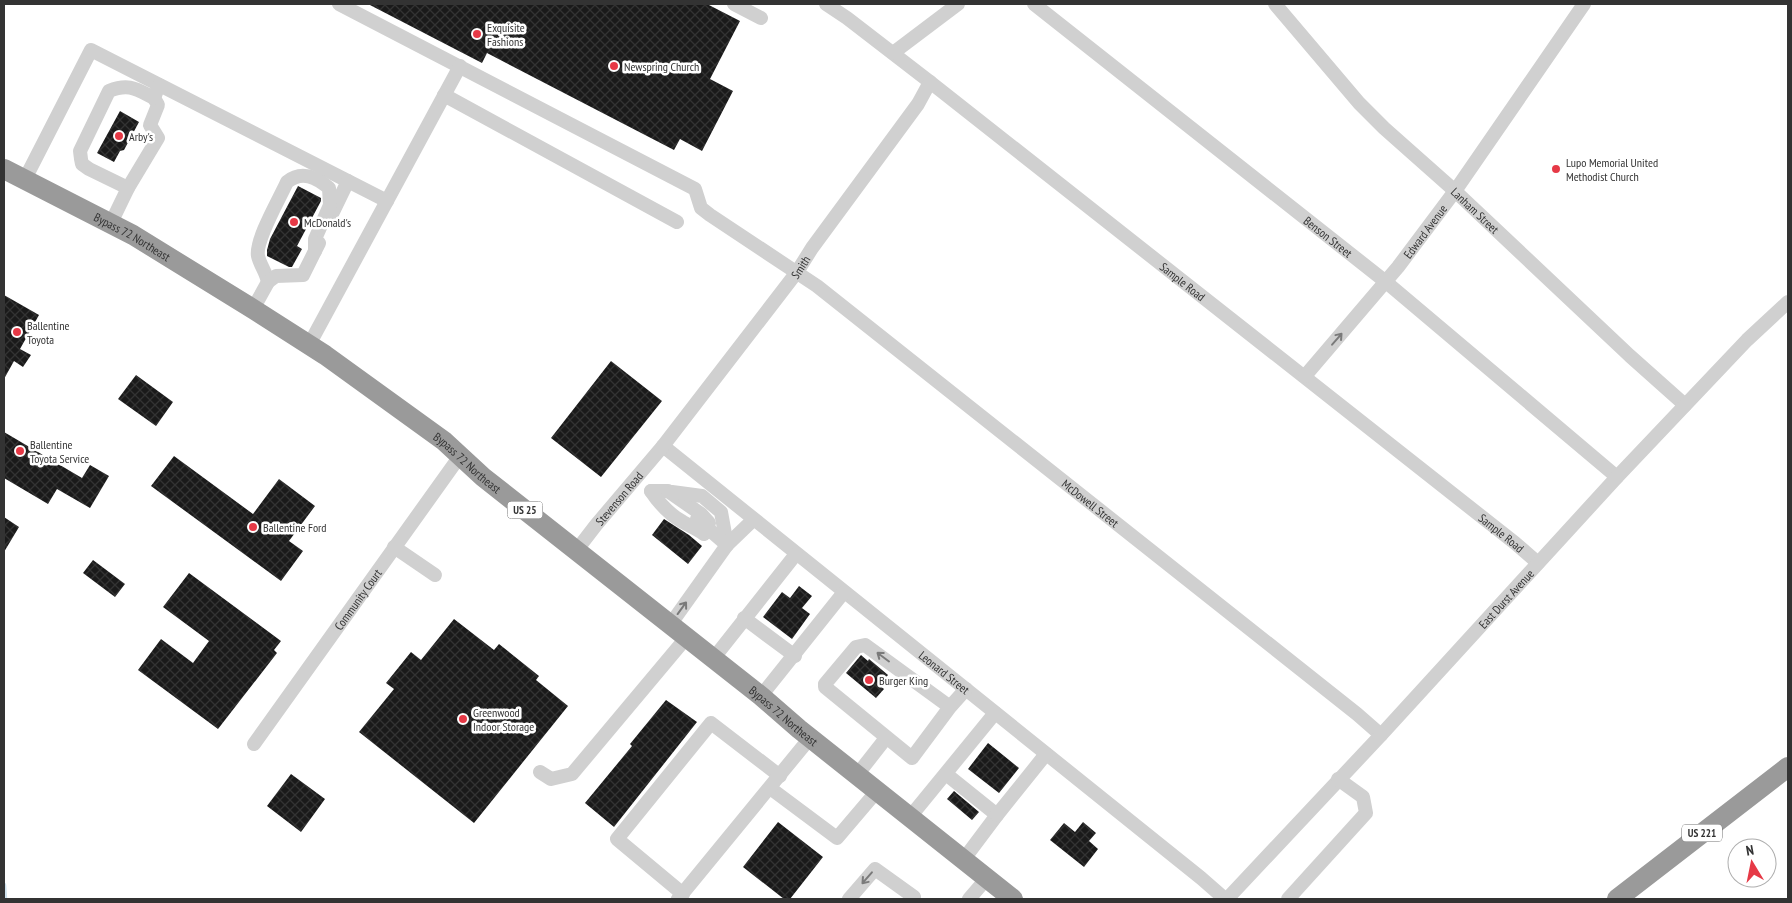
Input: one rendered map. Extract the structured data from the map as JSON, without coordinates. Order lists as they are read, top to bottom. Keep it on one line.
{"streets":{"highway":["Bypass 72 Northeast","US 25","US 221"],"street":["Lanham Street","Edward Avenue","Benson Street","Smith","Sample Road","Stevenson Road","McDowell Street","East Durst Avenue","Community Court","Leonard Street"]},"crossings":[["Lanham Street","Edward Avenue"],["Lanham Street","East Durst Avenue"],["Edward Avenue","Benson Street"],["Edward Avenue","Sample Road"],["Bypass 72 Northeast","Stevenson Road"],["Bypass 72 Northeast","Community Court"],["Benson Street","East Durst Avenue"],["Smith","Sample Road"],["Smith","Stevenson Road"],["Smith","McDowell Street"],["Smith","Leonard Street"],["Sample Road","East Durst Avenue"],["Stevenson Road","Leonard Street"],["McDowell Street","East Durst Avenue"],["East Durst Avenue","Leonard Street"]],"places":["Exquisite Fashions","Newspring Church","Arby's","Lupo Memorial United Methodist Church","McDonald's","Ballentine Toyota","Ballentine Toyota Service","Ballentine Ford","Burger King","Greenwood Indoor Storage"],"north":"top"}
